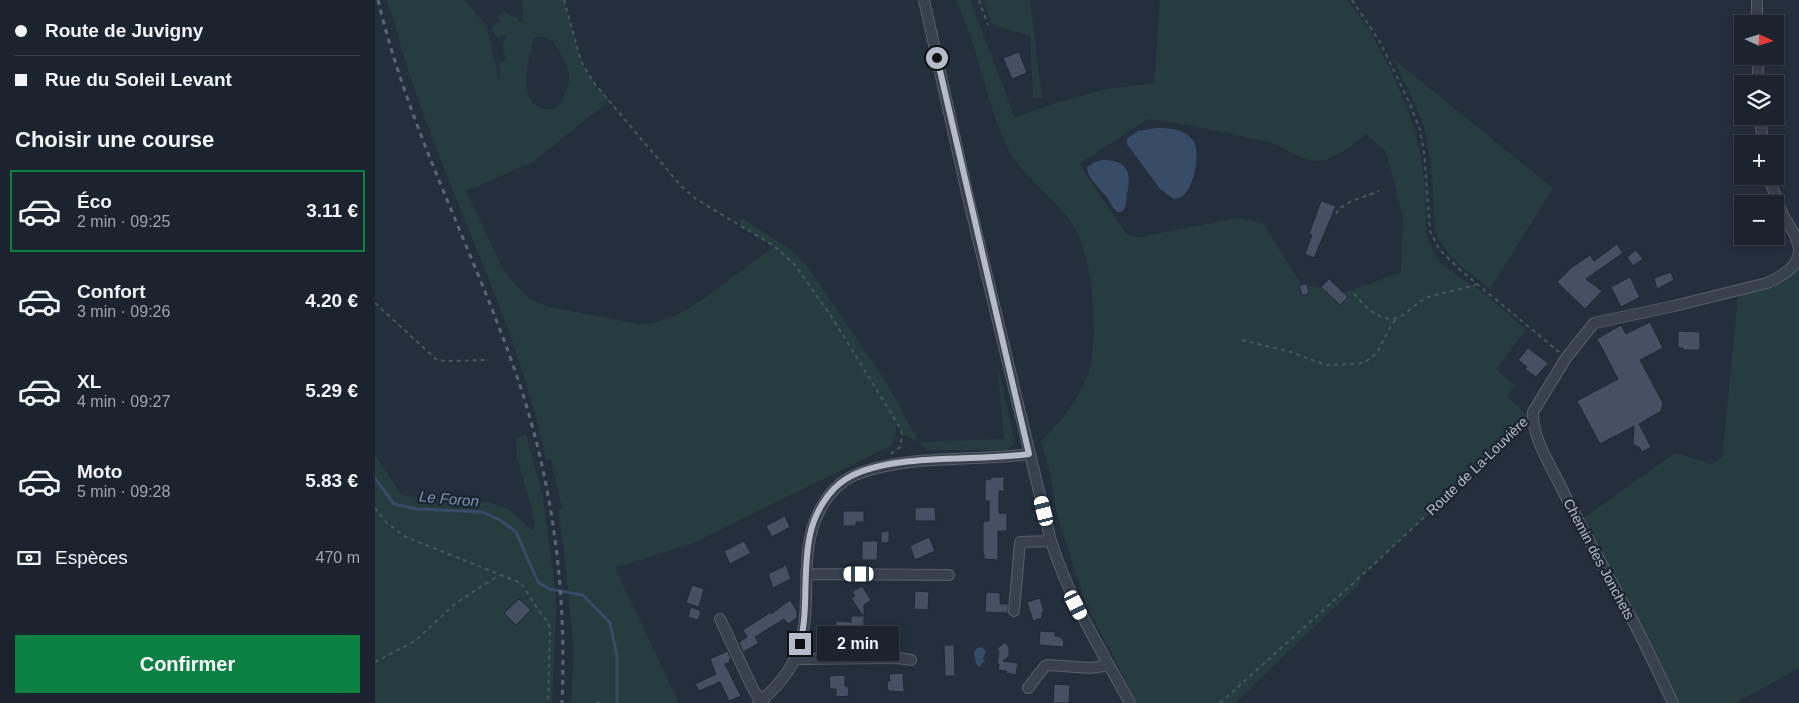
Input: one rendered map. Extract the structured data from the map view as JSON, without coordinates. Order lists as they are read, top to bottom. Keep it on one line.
{"streets":{"street":["Route de La-Louvière","Chemin des Jonchets"]},"crossings":[["Route de La-Louvière","Chemin des Jonchets"]],"water":["Le Foron"],"north":"right","page":{"banner":["Route de Juvigny","Rue du Soleil Levant"],"map_buttons":["+","−"],"heading":"Choisir une course","list":[{"name":"Éco","note":"2 min · 09:25","value":"3.11 €"},{"name":"Confort","note":"3 min · 09:26","value":"4.20 €"},{"name":"XL","note":"4 min · 09:27","value":"5.29 €"},{"name":"Moto","note":"5 min · 09:28","value":"5.83 €"}],"pay":["Espèces","470 m"],"buttons":"Confirmer","bubble":"2 min"}}
